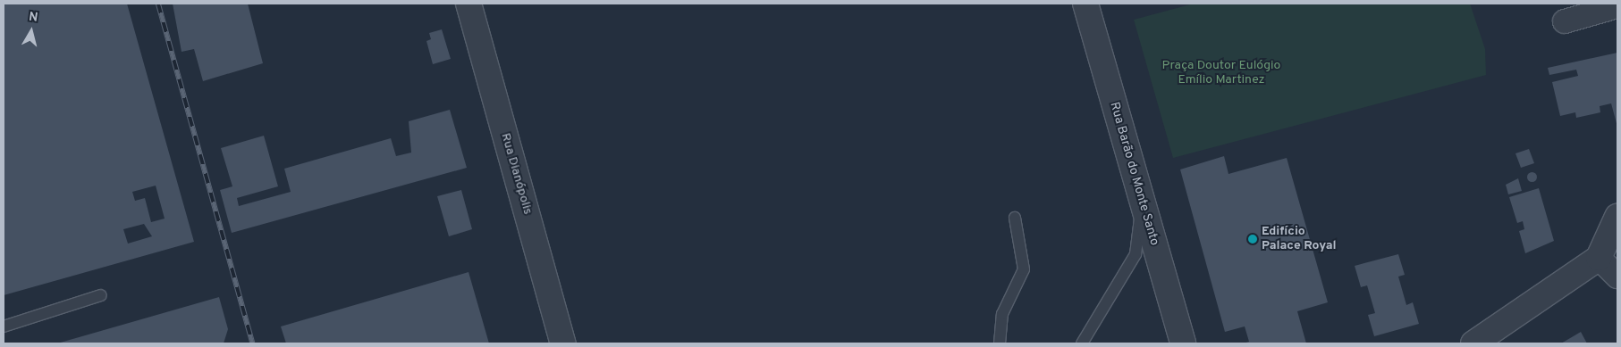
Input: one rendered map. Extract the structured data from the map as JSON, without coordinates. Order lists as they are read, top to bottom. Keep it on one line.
{"streets":{"street":["Rua Dianópolis","Rua Barão do Monte Santo"]},"parks":["Praça Doutor Eulógio Emílio Martinez"],"places":["Edifício Palace Royal"],"north":"top"}
